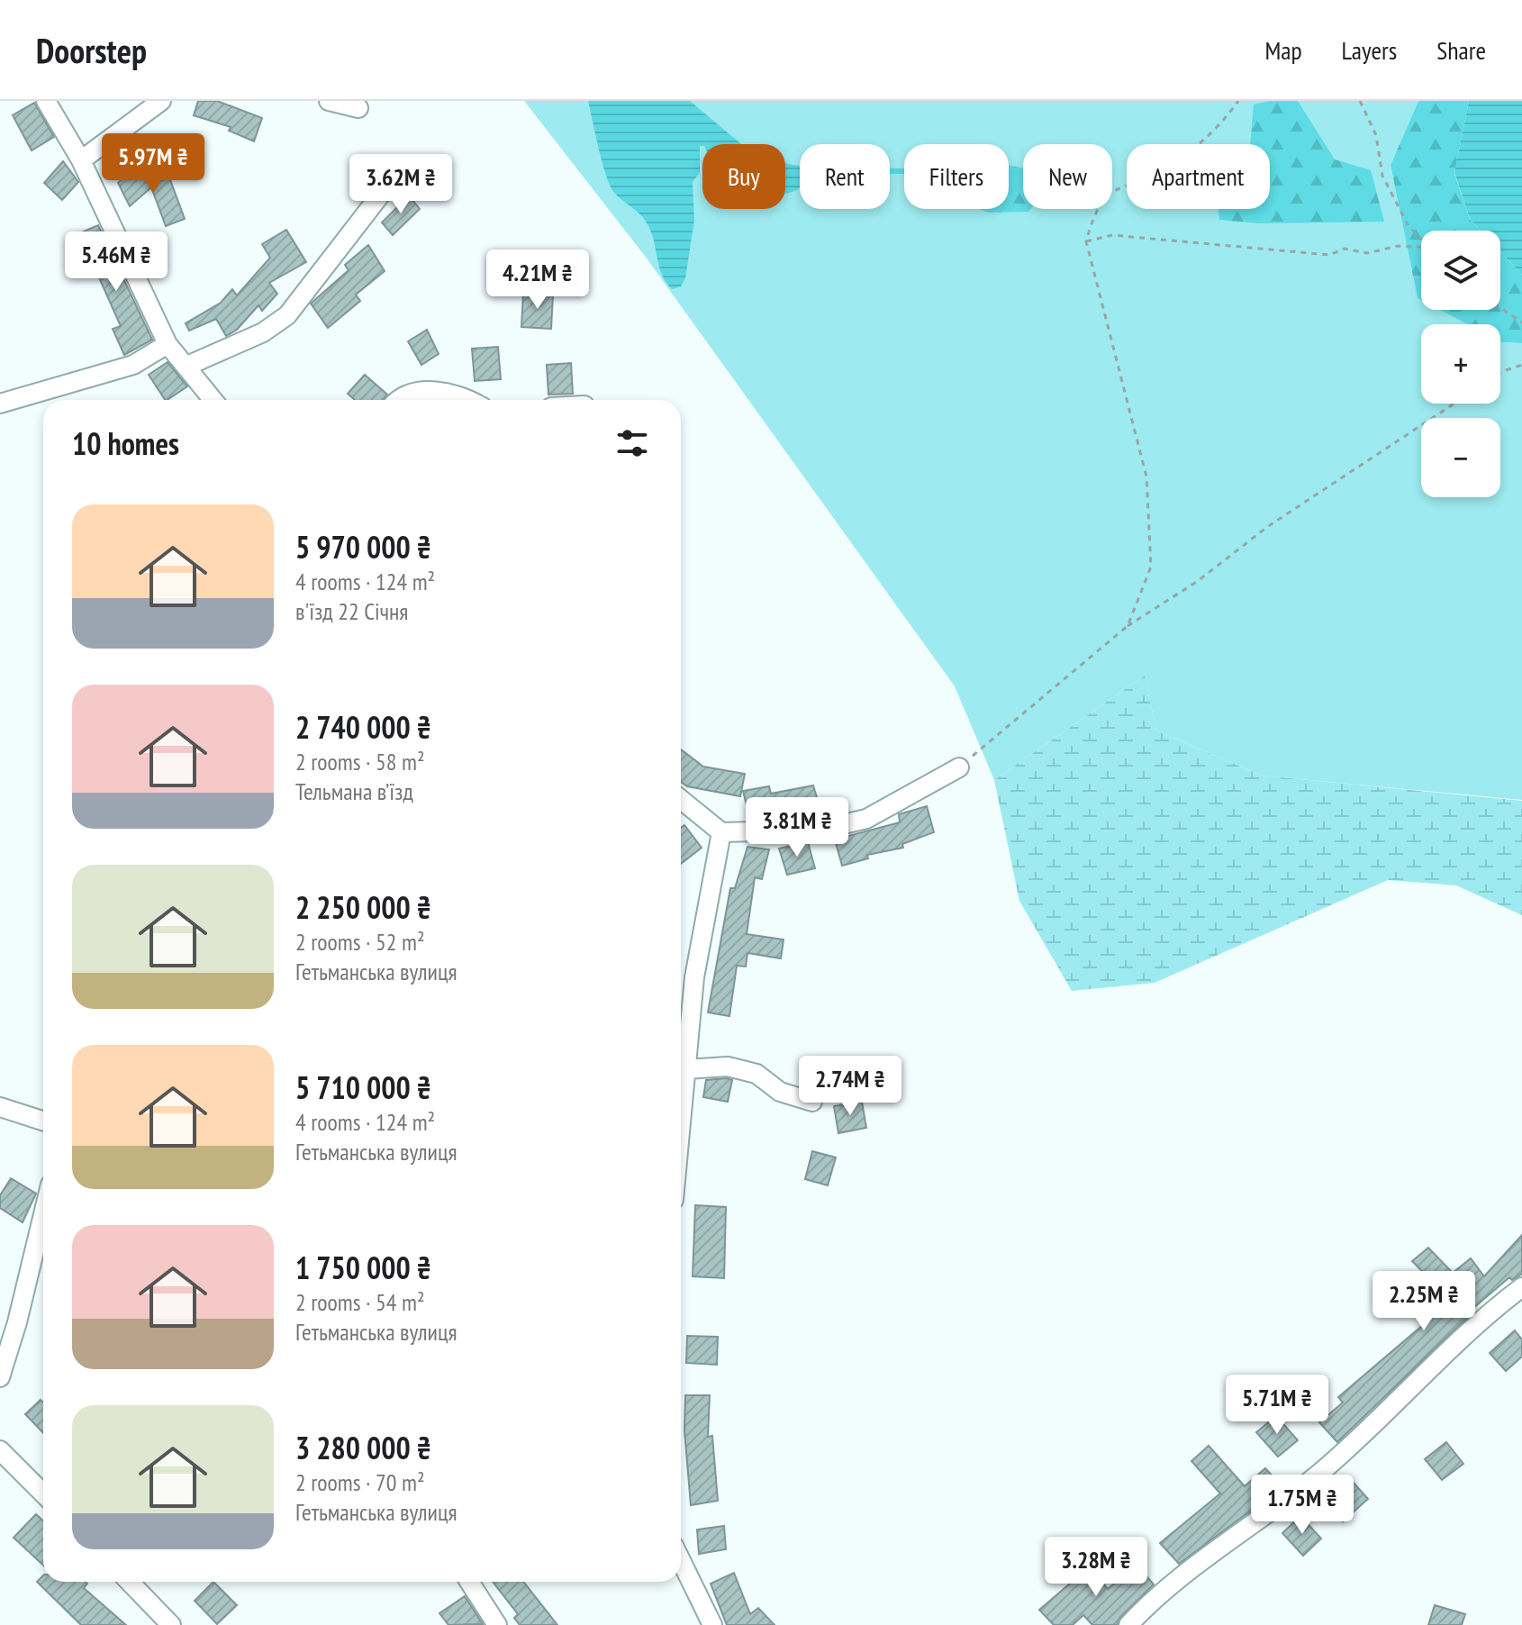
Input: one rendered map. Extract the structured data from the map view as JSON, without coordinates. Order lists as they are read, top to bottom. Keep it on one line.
{"page":{"header":"Doorstep","nav":["Map","Layers","Share"],"price":["5.97M ₴","3.62M ₴","5.46M ₴","4.21M ₴","3.81M ₴","2.74M ₴","2.25M ₴","5.71M ₴","1.75M ₴","3.28M ₴"],"chip":["Buy","Rent","Filters","New","Apartment"],"map_buttons":["+","−"],"heading":"10 homes","list":[{"name":"5 970 000 ₴","note":"4 rooms · 124 m² · в'їзд 22 Січня"},{"name":"2 740 000 ₴","note":"2 rooms · 58 m² · Тельмана в’їзд"},{"name":"2 250 000 ₴","note":"2 rooms · 52 m² · Гетьманська вулиця"},{"name":"5 710 000 ₴","note":"4 rooms · 124 m² · Гетьманська вулиця"},{"name":"1 750 000 ₴","note":"2 rooms · 54 m² · Гетьманська вулиця"},{"name":"3 280 000 ₴","note":"2 rooms · 70 m² · Гетьманська вулиця"}]}}
